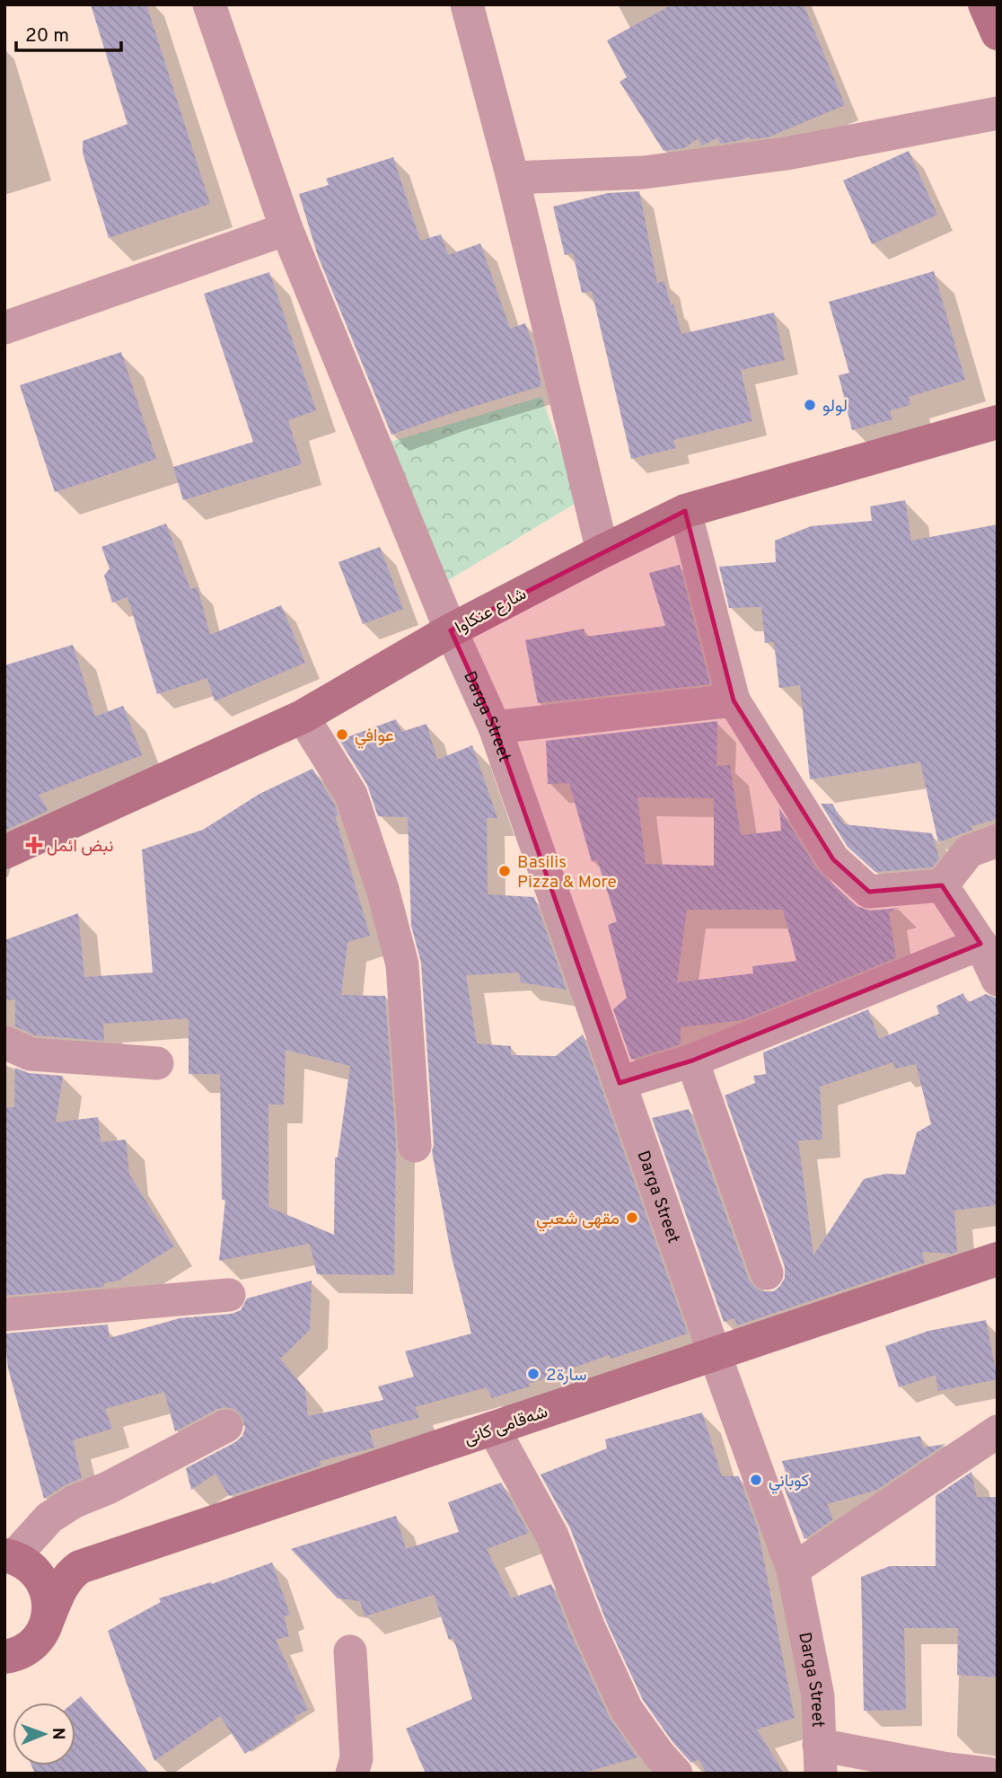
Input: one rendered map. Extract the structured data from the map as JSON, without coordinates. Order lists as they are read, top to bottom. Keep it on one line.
{"streets":{"street":["شارع عنكاوا","Darga Street","شەقامی کانی"]},"crossings":[["شارع عنكاوا","Darga Street"],["Darga Street","شەقامی کانی"]],"places":{"other":["لولو","عوافي","Basilis Pizza & More","مقهى شعبي","سارة2","كوباني"],"health":["نبض ائمل"]},"scale_bar":"20 m","north":"right"}
